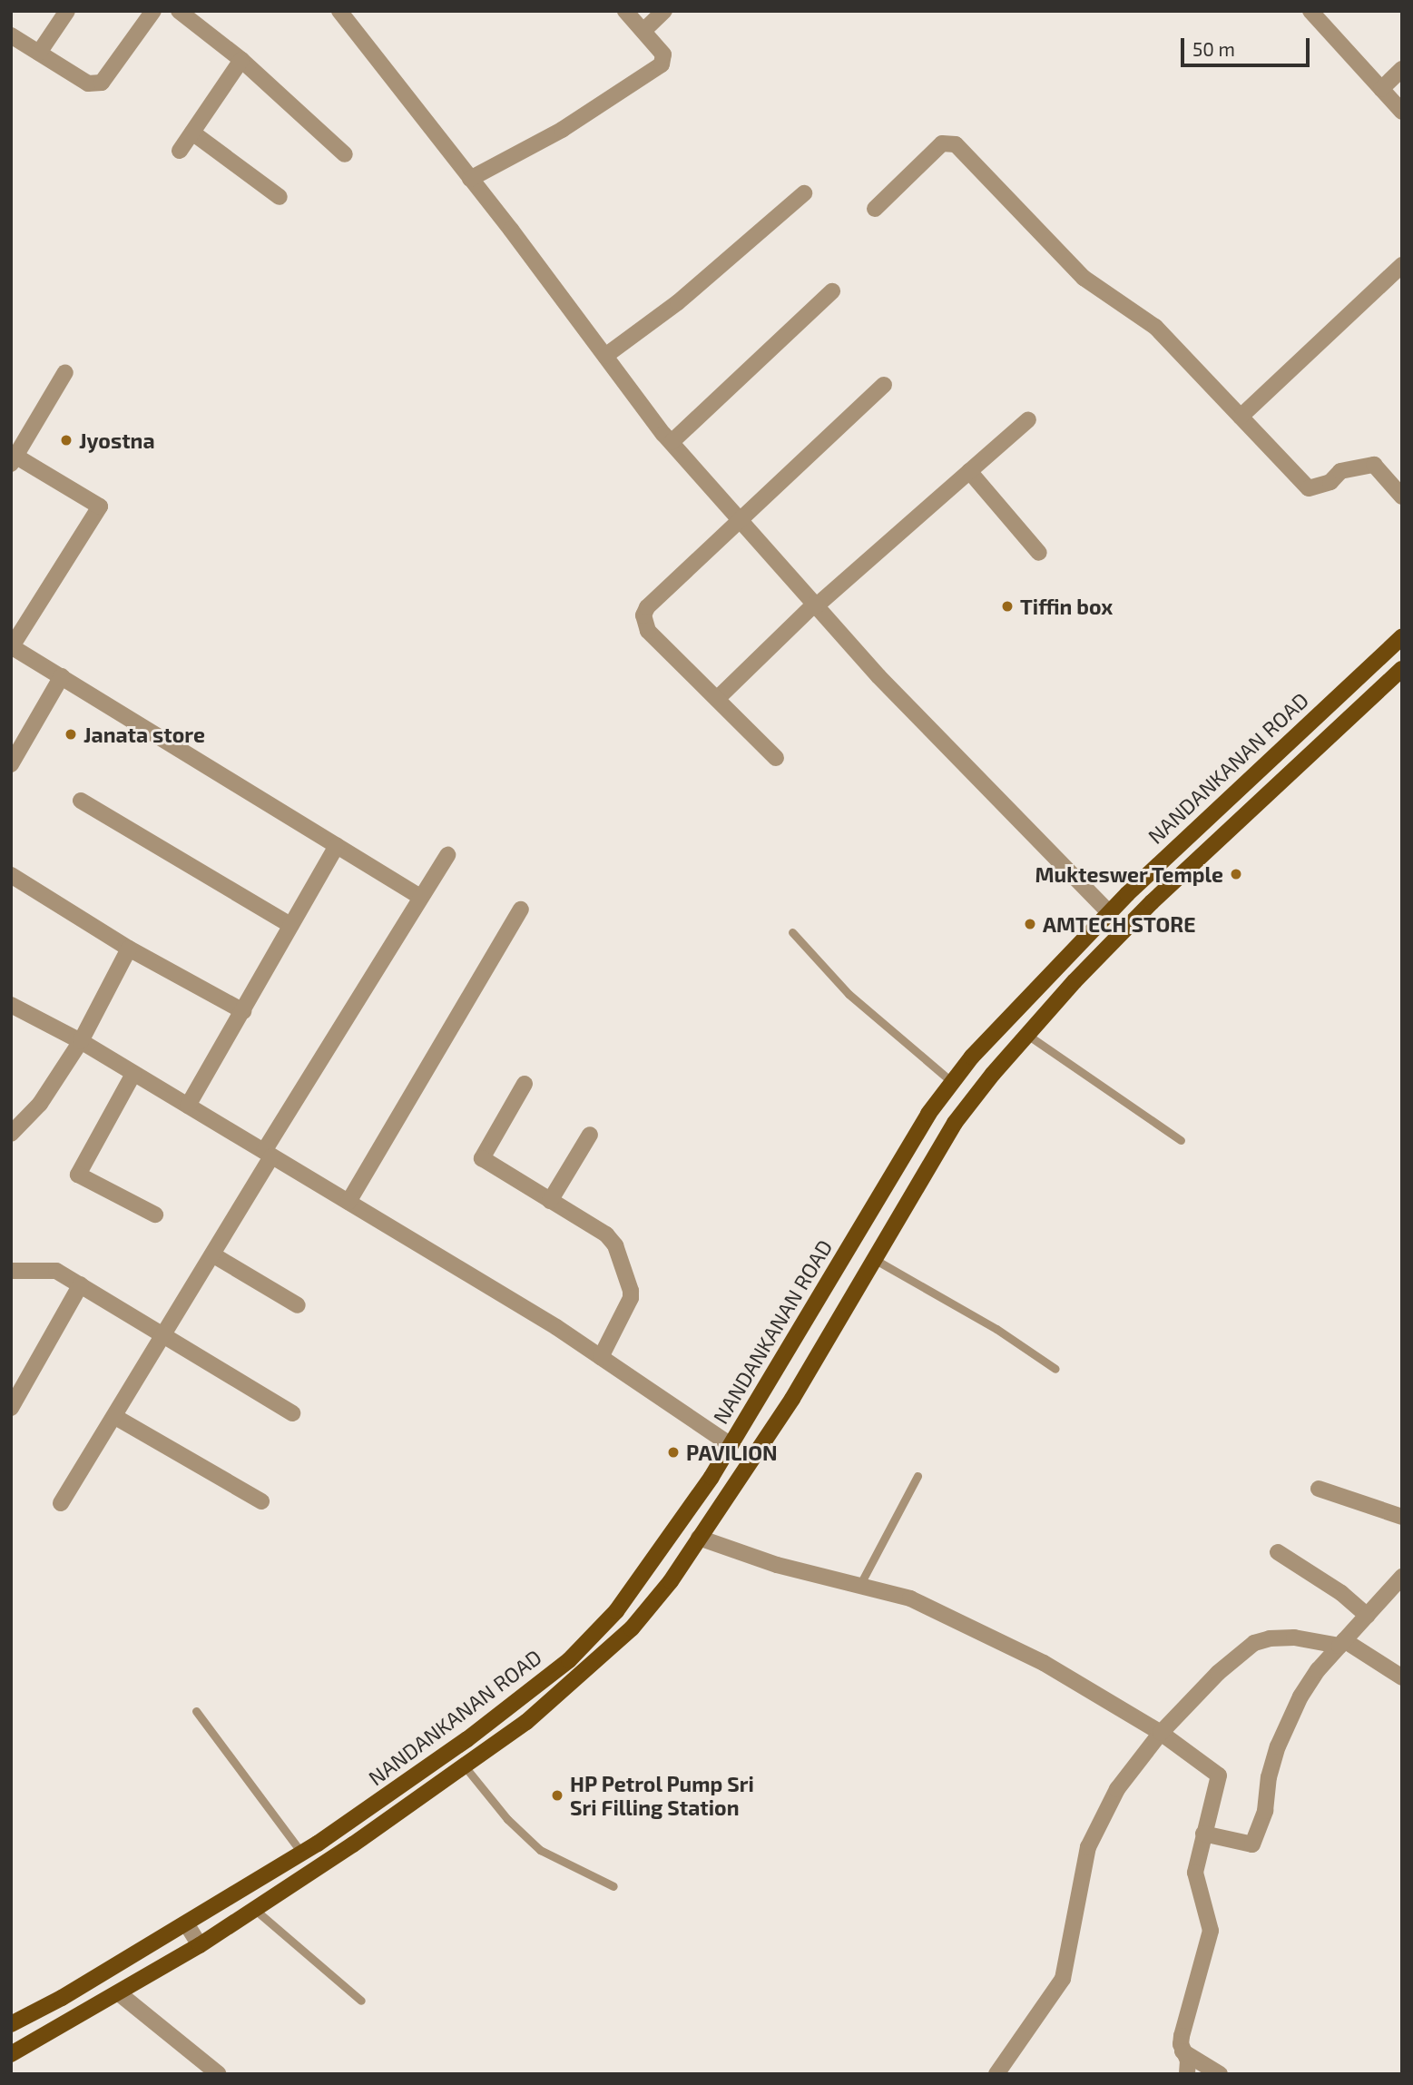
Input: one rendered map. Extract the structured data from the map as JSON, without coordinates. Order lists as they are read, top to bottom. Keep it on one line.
{"streets":{"main road":["NANDANKANAN ROAD"]},"places":["Jyostna","Tiffin box","Janata store","Mukteswer Temple","AMTECH STORE","PAVILION","HP Petrol Pump Sri Sri Filling Station"],"scale_bar":"50 m"}
